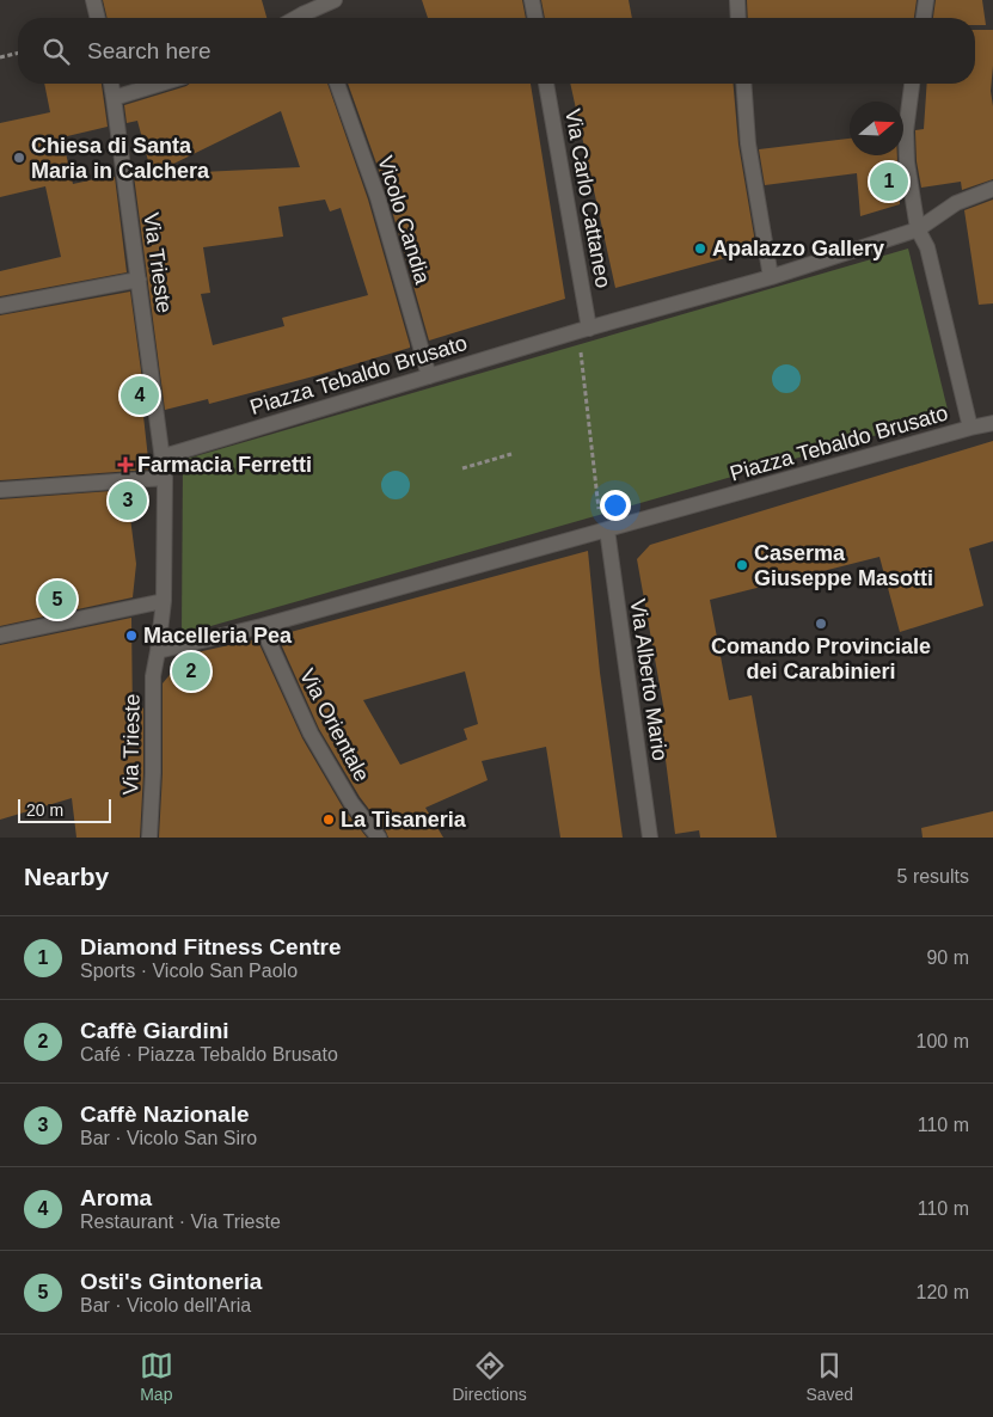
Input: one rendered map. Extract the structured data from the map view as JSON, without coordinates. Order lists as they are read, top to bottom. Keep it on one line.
{"streets":{"street":["Via Carlo Cattaneo","Vicolo Candia","Via Trieste","Piazza Tebaldo Brusato","Via Alberto Mario","Via Orientale"]},"crossings":[["Via Carlo Cattaneo","Piazza Tebaldo Brusato"],["Vicolo Candia","Piazza Tebaldo Brusato"],["Via Trieste","Piazza Tebaldo Brusato"],["Piazza Tebaldo Brusato","Via Alberto Mario"],["Piazza Tebaldo Brusato","Via Orientale"]],"places":{"other":["Chiesa di Santa Maria in Calchera","Apalazzo Gallery","Caserma Giuseppe Masotti","Comando Provinciale dei Carabinieri","Macelleria Pea","La Tisaneria"],"health":["Farmacia Ferretti"]},"scale_bar":"20 m","north":"right","page":{"search":"Search here","pins":["1","4","3","5","2"],"scale":"20 m","heading":["Nearby","5 results"],"list":[{"mark":"1","name":"Diamond Fitness Centre","note":"Sports · Vicolo San Paolo","value":"90 m"},{"mark":"2","name":"Caffè Giardini","note":"Café · Piazza Tebaldo Brusato","value":"100 m"},{"mark":"3","name":"Caffè Nazionale","note":"Bar · Vicolo San Siro","value":"110 m"},{"mark":"4","name":"Aroma","note":"Restaurant · Via Trieste","value":"110 m"},{"mark":"5","name":"Osti's Gintoneria","note":"Bar · Vicolo dell'Aria","value":"120 m"}],"nav":["Map","Directions","Saved"]}}
